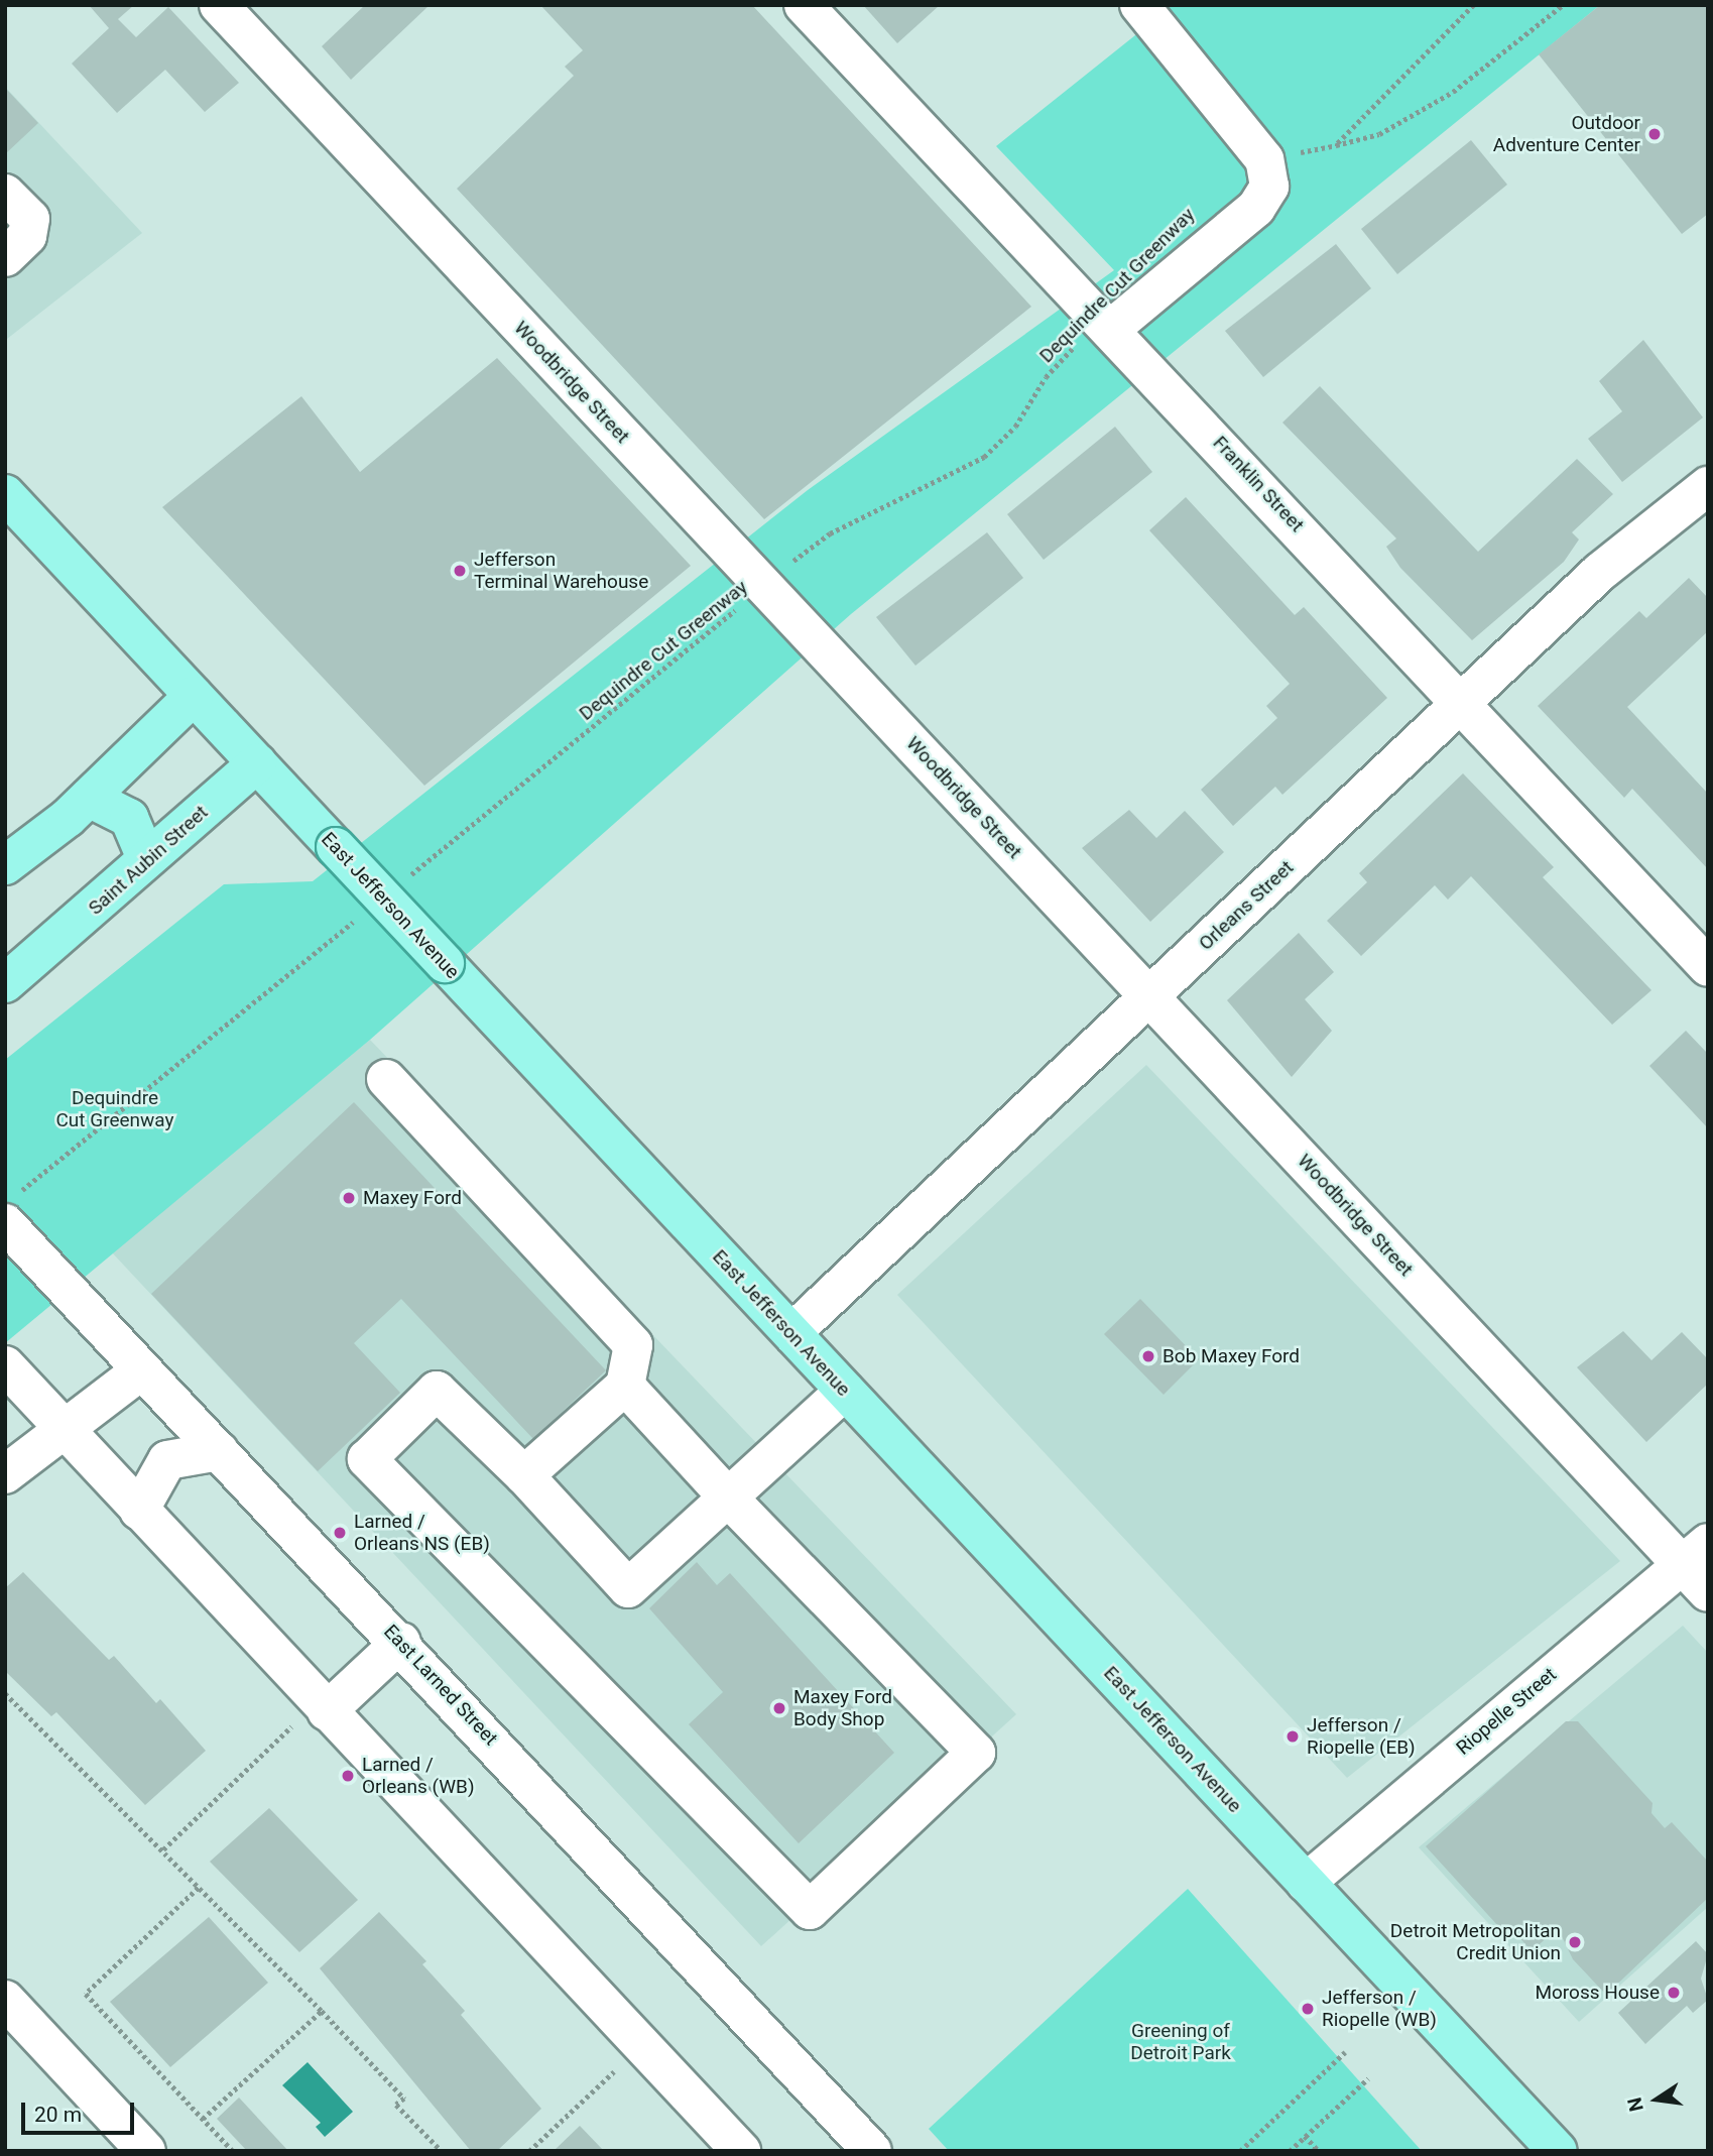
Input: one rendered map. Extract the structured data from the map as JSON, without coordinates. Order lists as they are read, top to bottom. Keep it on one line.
{"streets":{"main road":["Saint Aubin Street","East Jefferson Avenue"],"street":["Woodbridge Street","Franklin Street","Orleans Street","East Larned Street","Riopelle Street"],"path":["Dequindre Cut Greenway"]},"crossings":[["Dequindre Cut Greenway","Woodbridge Street"],["Dequindre Cut Greenway","Franklin Street"],["Woodbridge Street","Orleans Street"],["Woodbridge Street","Riopelle Street"],["Franklin Street","Orleans Street"],["Saint Aubin Street","East Jefferson Avenue"],["East Jefferson Avenue","Orleans Street"],["East Jefferson Avenue","Riopelle Street"]],"parks":["Dequindre Cut Greenway","Greening of Detroit Park"],"places":["Outdoor Adventure Center","Jefferson Terminal Warehouse","Maxey Ford","Bob Maxey Ford","Larned / Orleans NS (EB)","Maxey Ford Body Shop","Jefferson / Riopelle (EB)","Larned / Orleans (WB)","Detroit Metropolitan Credit Union","Moross House","Jefferson / Riopelle (WB)"],"scale_bar":"20 m","north":"left"}
